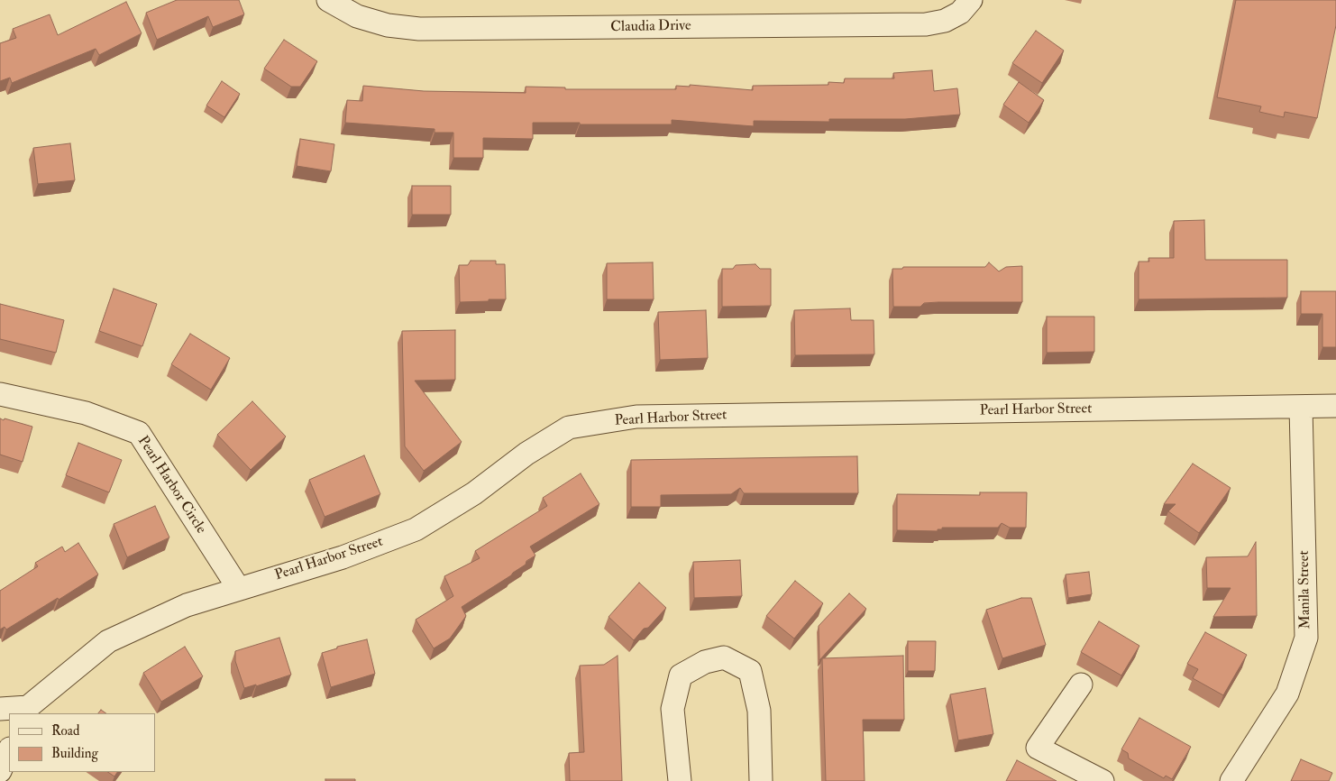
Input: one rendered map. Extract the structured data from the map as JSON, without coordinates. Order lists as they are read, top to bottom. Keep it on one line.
{"streets":{"street":["Claudia Drive","Pearl Harbor Street","Pearl Harbor Circle","Manila Street"]},"crossings":[["Pearl Harbor Street","Pearl Harbor Circle"],["Pearl Harbor Street","Manila Street"]],"legend":["Road","Building"]}
